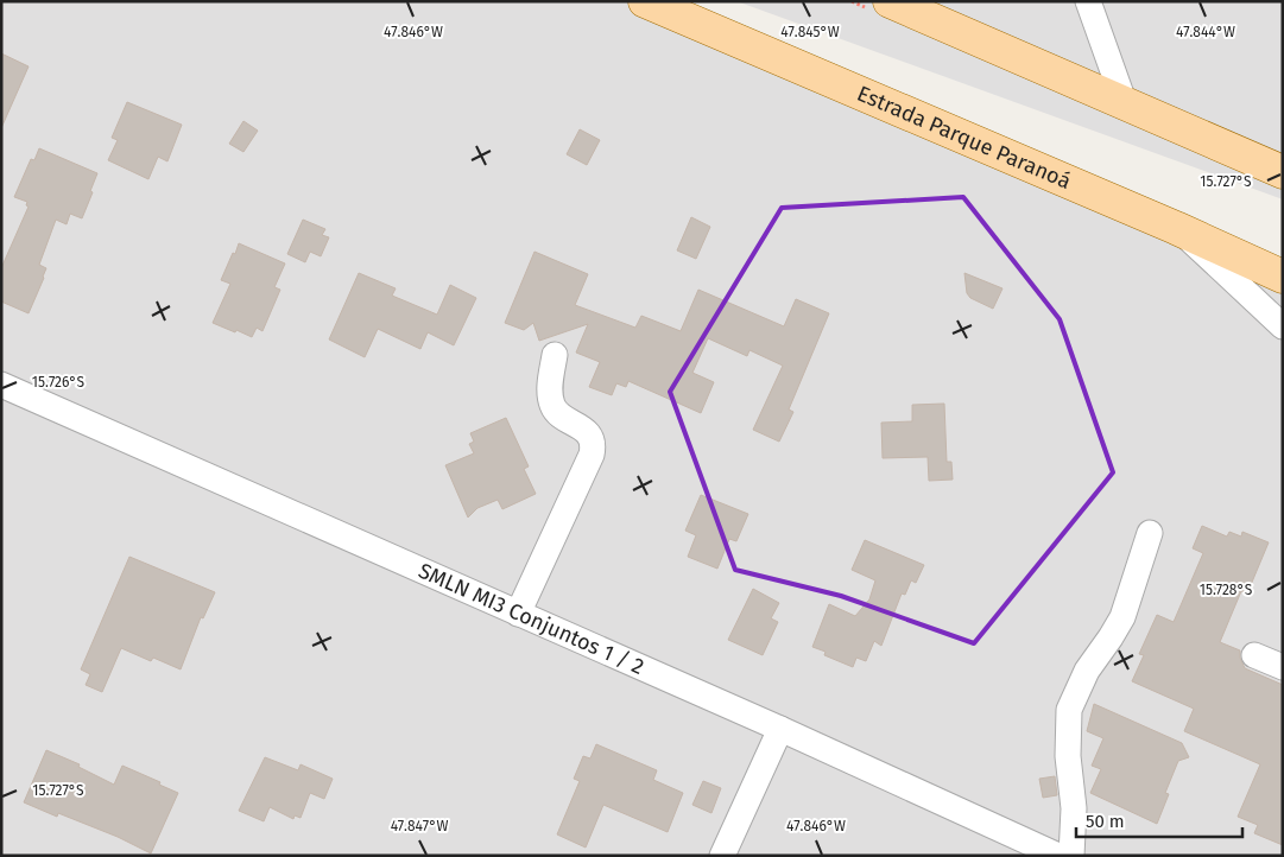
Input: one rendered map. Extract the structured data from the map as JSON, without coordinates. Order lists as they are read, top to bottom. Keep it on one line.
{"streets":{"main road":["Estrada Parque Paranoá"],"street":["SMLN MI3 Conjuntos 1 / 2"]},"scale_bar":"50 m","coordinates":["47.846°W","47.845°W","47.844°W","15.727°S","15.726°S","15.728°S","47.847°W"]}
